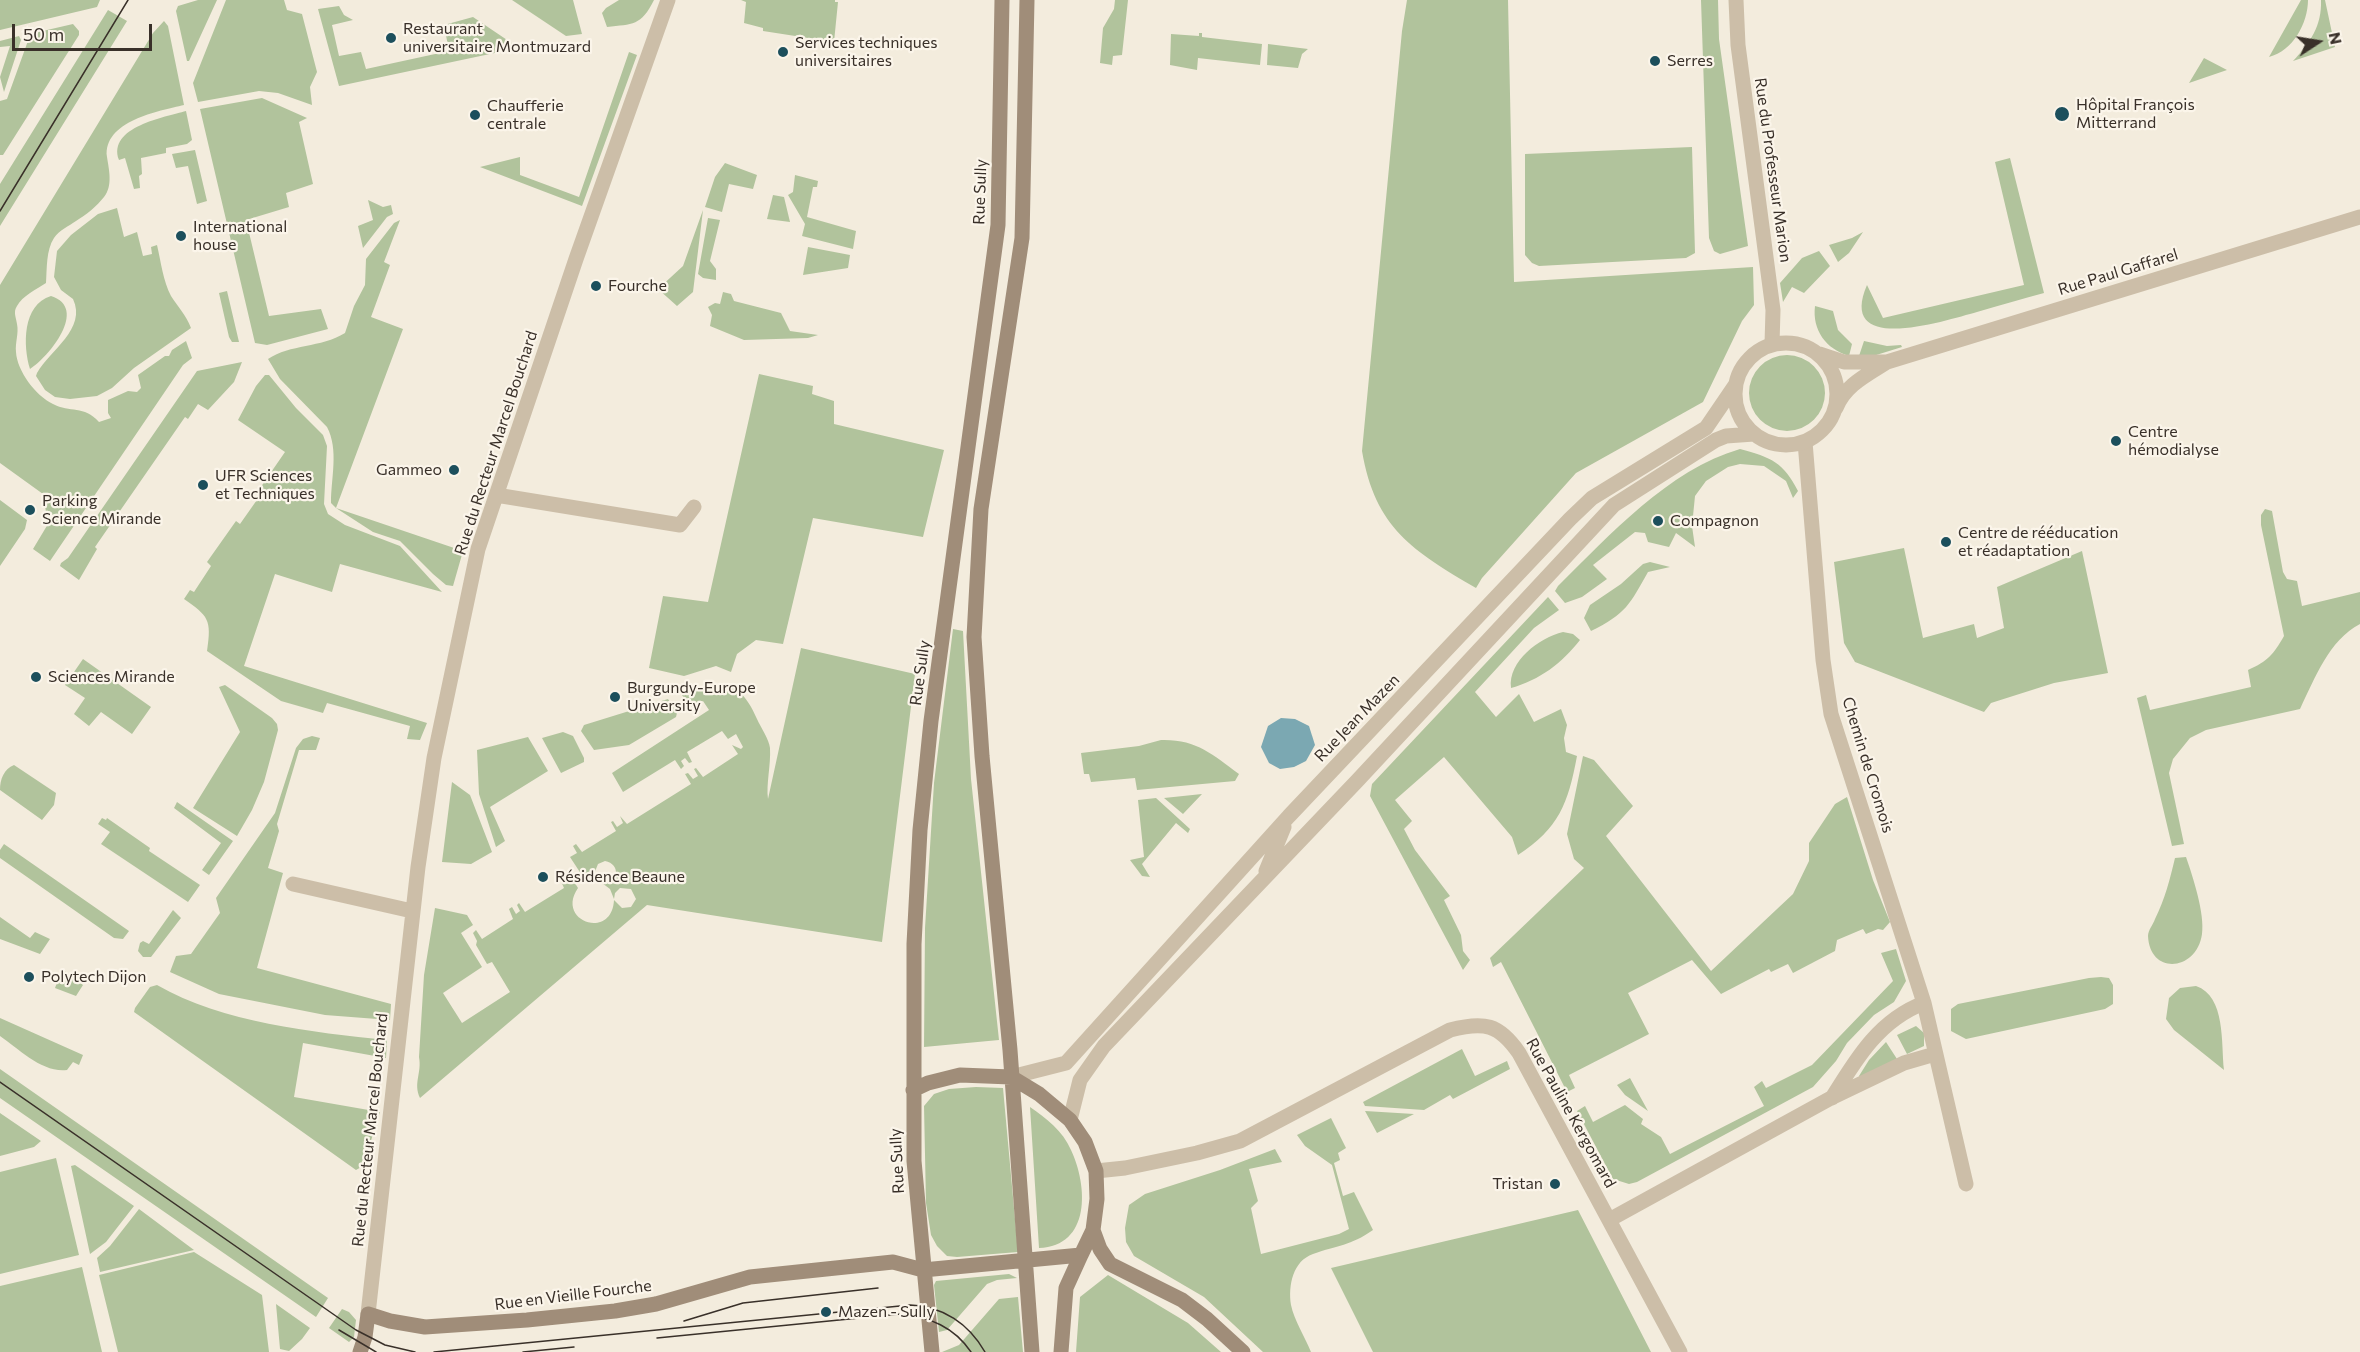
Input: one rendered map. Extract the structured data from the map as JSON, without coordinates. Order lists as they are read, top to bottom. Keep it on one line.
{"streets":{"main road":["Rue Sully","Rue du Recteur Marcel Bouchard","Rue en Vieille Fourche"],"street":["Rue du Professeur Marion","Rue Paul Gaffarel","Rue Jean Mazen","Chemin de Cromois","Rue Pauline Kergomard"]},"crossings":[["Rue du Professeur Marion","Rue Jean Mazen"],["Rue du Professeur Marion","Chemin de Cromois"],["Rue Sully","Rue en Vieille Fourche"],["Rue du Recteur Marcel Bouchard","Rue en Vieille Fourche"],["Rue Jean Mazen","Chemin de Cromois"]],"places":["Restaurant universitaire Montmuzard","Services techniques universitaires","Serres","Hôpital François Mitterrand","Chaufferie centrale","International house","Fourche","Centre hémodialyse","Gammeo","UFR Sciences et Techniques","Parking Science Mirande","Compagnon","Centre de rééducation et réadaptation","Sciences Mirande","Burgundy-Europe University","Résidence Beaune","Polytech Dijon","Tristan","Mazen - Sully"],"scale_bar":"50 m","north":"right"}
